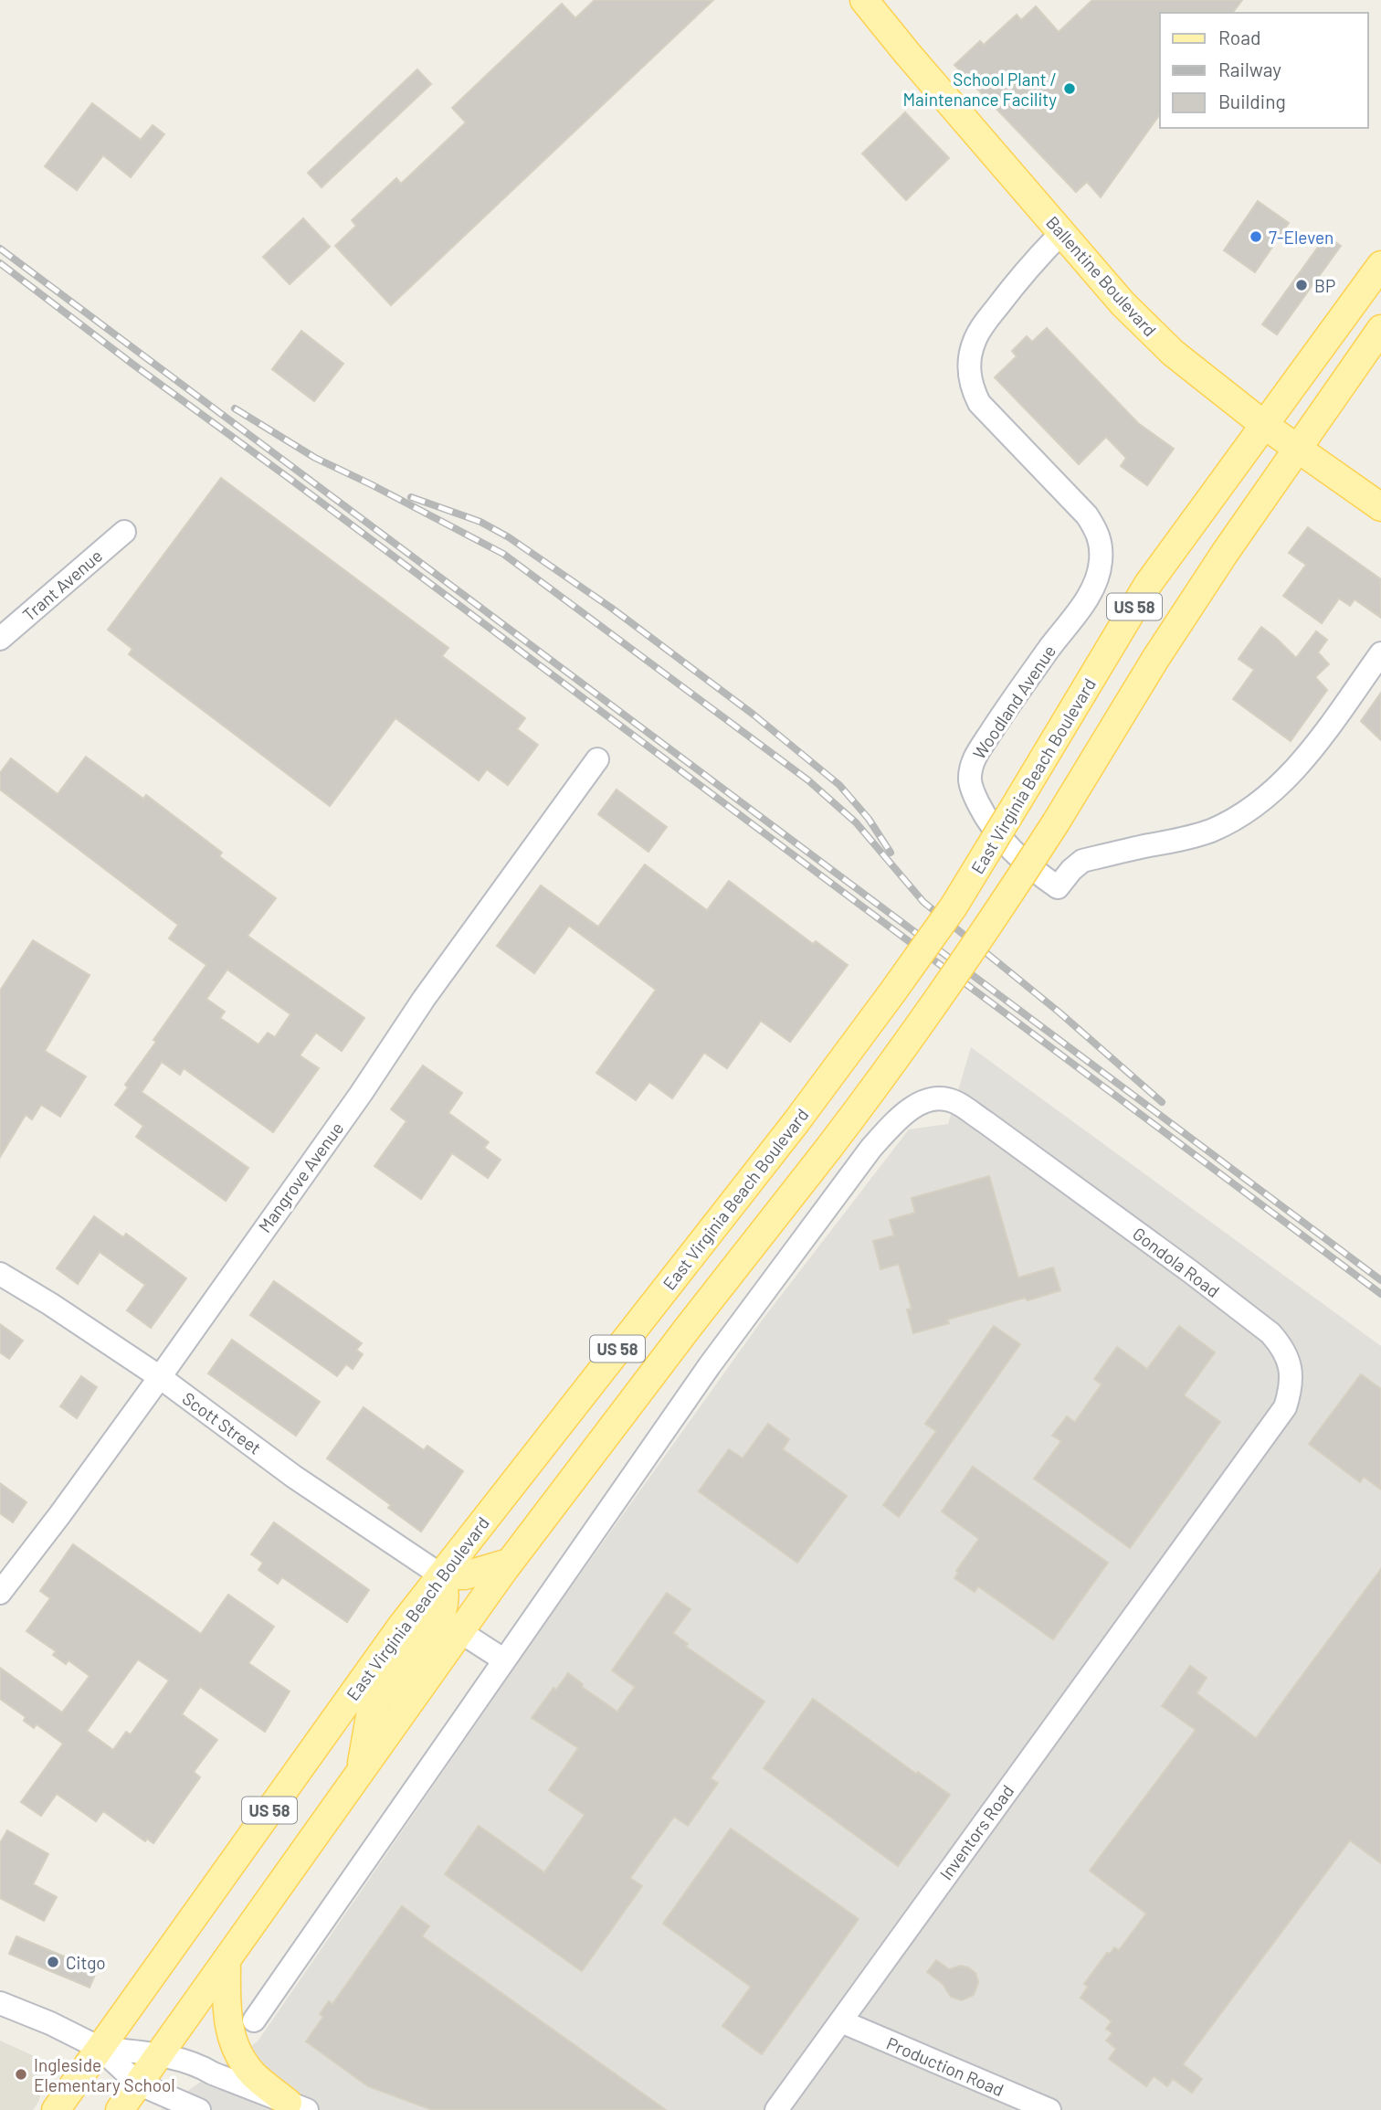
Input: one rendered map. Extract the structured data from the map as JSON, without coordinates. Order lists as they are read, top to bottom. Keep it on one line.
{"streets":{"main road":["Ballentine Boulevard","US 58","East Virginia Beach Boulevard"],"street":["Trant Avenue","Woodland Avenue","Mangrove Avenue","Gondola Road","Scott Street","Inventors Road","Production Road"]},"crossings":[["Ballentine Boulevard","US 58"],["Ballentine Boulevard","Woodland Avenue"],["Ballentine Boulevard","East Virginia Beach Boulevard"],["East Virginia Beach Boulevard","Scott Street"],["Mangrove Avenue","Scott Street"],["Gondola Road","Inventors Road"],["Inventors Road","Production Road"]],"places":["School Plant / Maintenance Facility","7-Eleven","BP","Citgo","Ingleside Elementary School"],"legend":["Road","Railway","Building"]}
